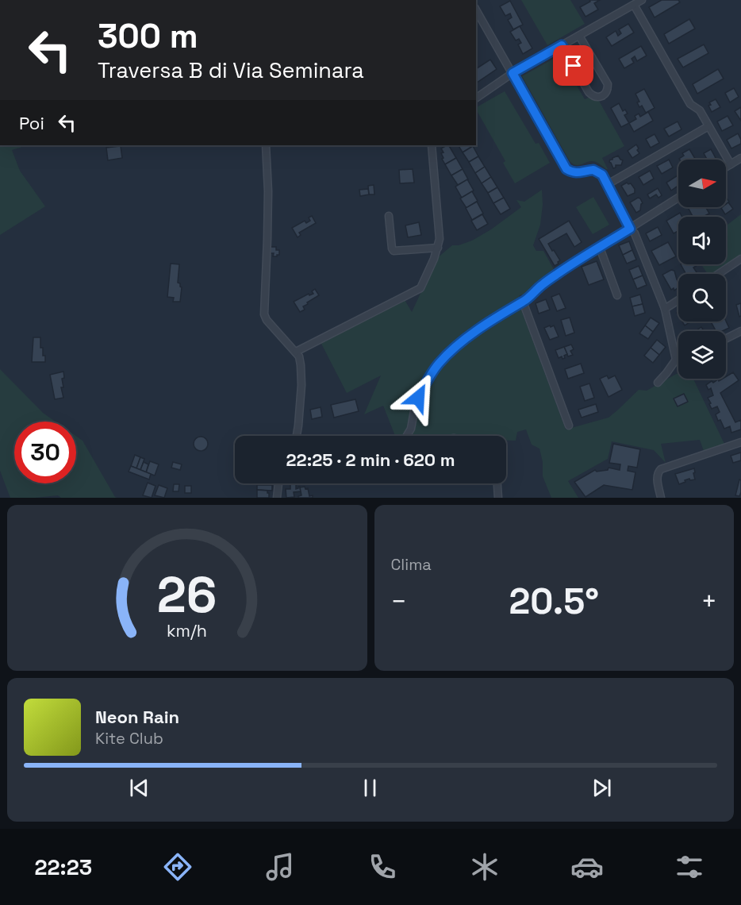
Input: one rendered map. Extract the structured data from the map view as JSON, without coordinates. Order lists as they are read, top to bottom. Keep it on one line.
{"north":"right","page":{"turn":["300 m","Traversa B di Via Seminara"],"then":"Poi","limit":"30","trip":"22:25 · 2 min · 620 m","tile":"Clima","heat":["−","20.5°","+"],"song":["Neon Rain","Kite Club"],"tabs":"22:23","gauge":["26","km/h"]}}
